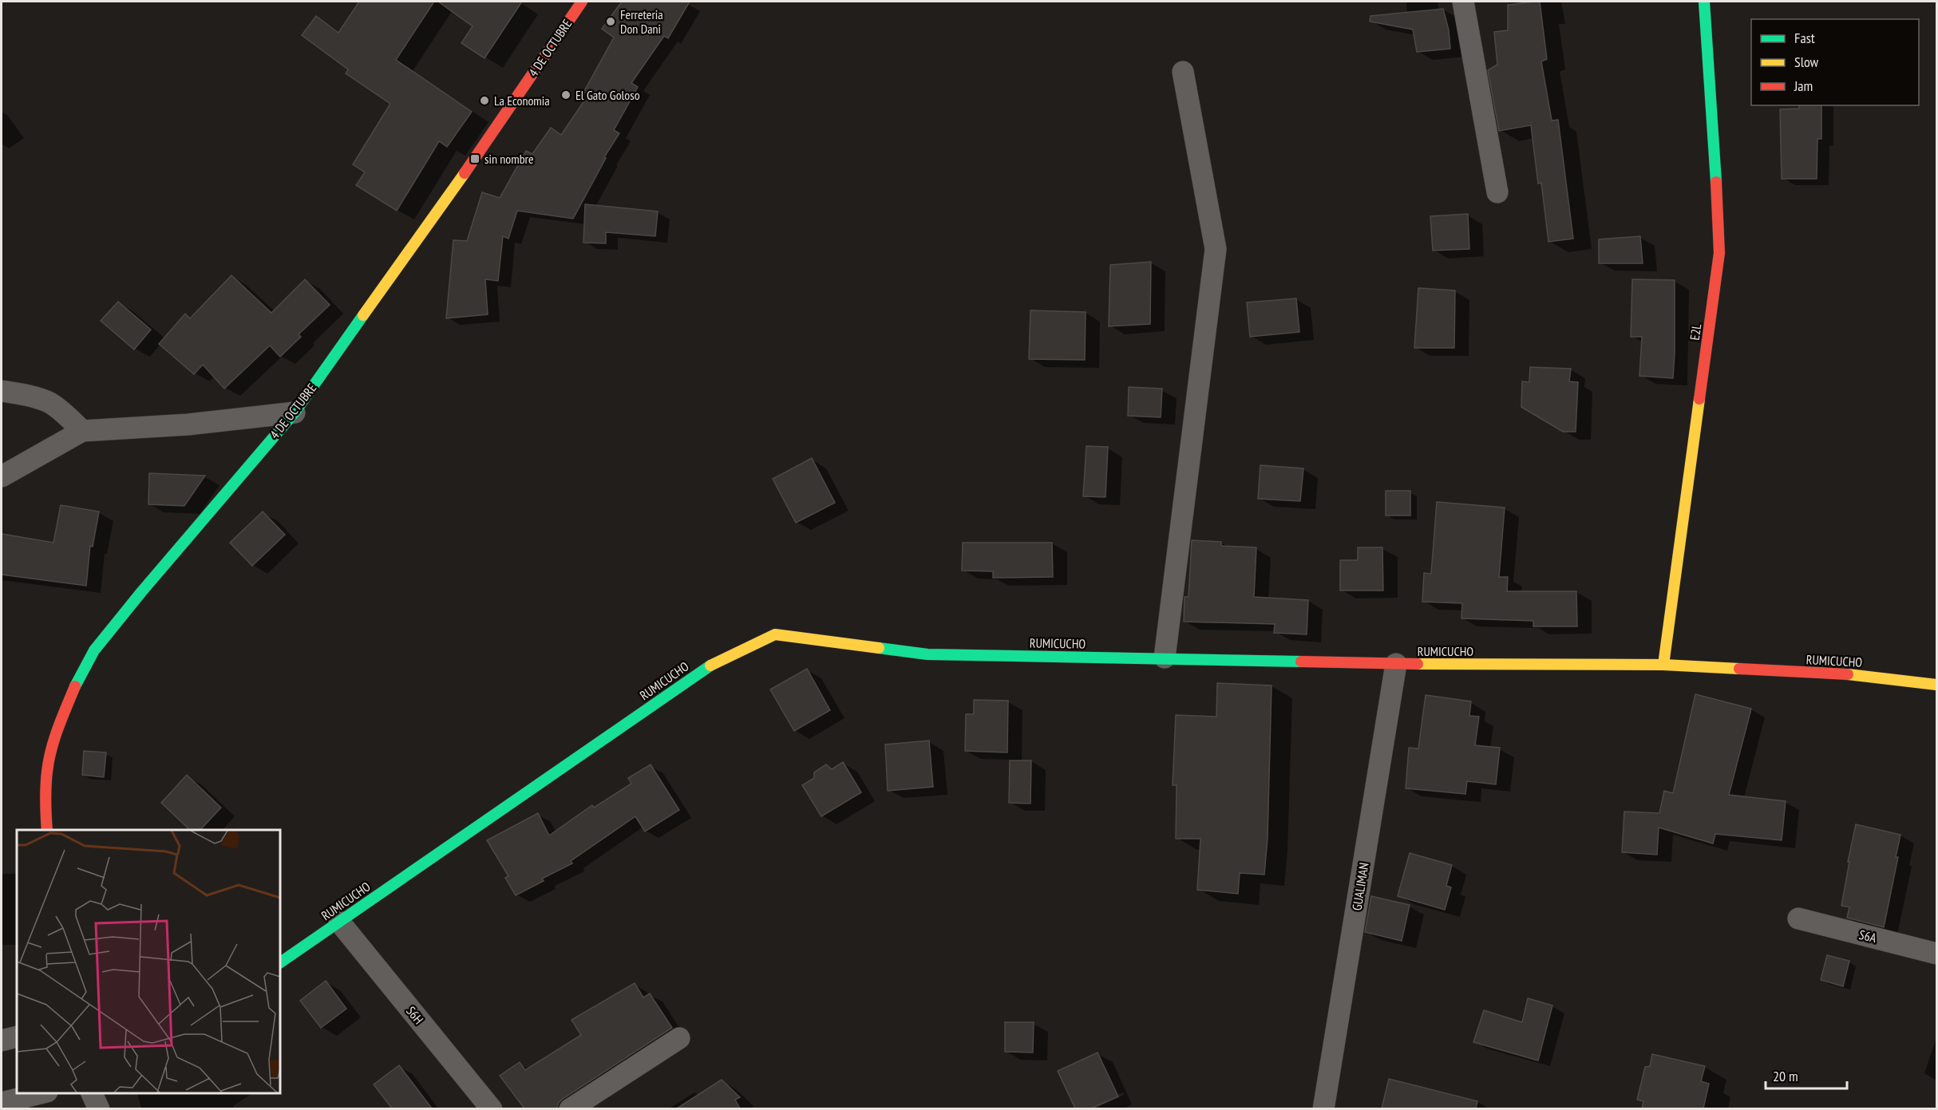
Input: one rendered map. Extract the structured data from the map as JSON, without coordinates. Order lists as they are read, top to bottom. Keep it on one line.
{"streets":{"street":["4 DE OCTUBRE","E2L","RUMICUCHO","GUALIMAN","S6A","S6H"]},"crossings":[["E2L","RUMICUCHO"],["RUMICUCHO","GUALIMAN"],["RUMICUCHO","S6H"]],"places":{"other":["Ferreteria Don Dani","El Gato Goloso","La Economia"],"transit":["sin nombre"]},"legend":["Fast","Slow","Jam"],"scale_bar":"20 m"}
